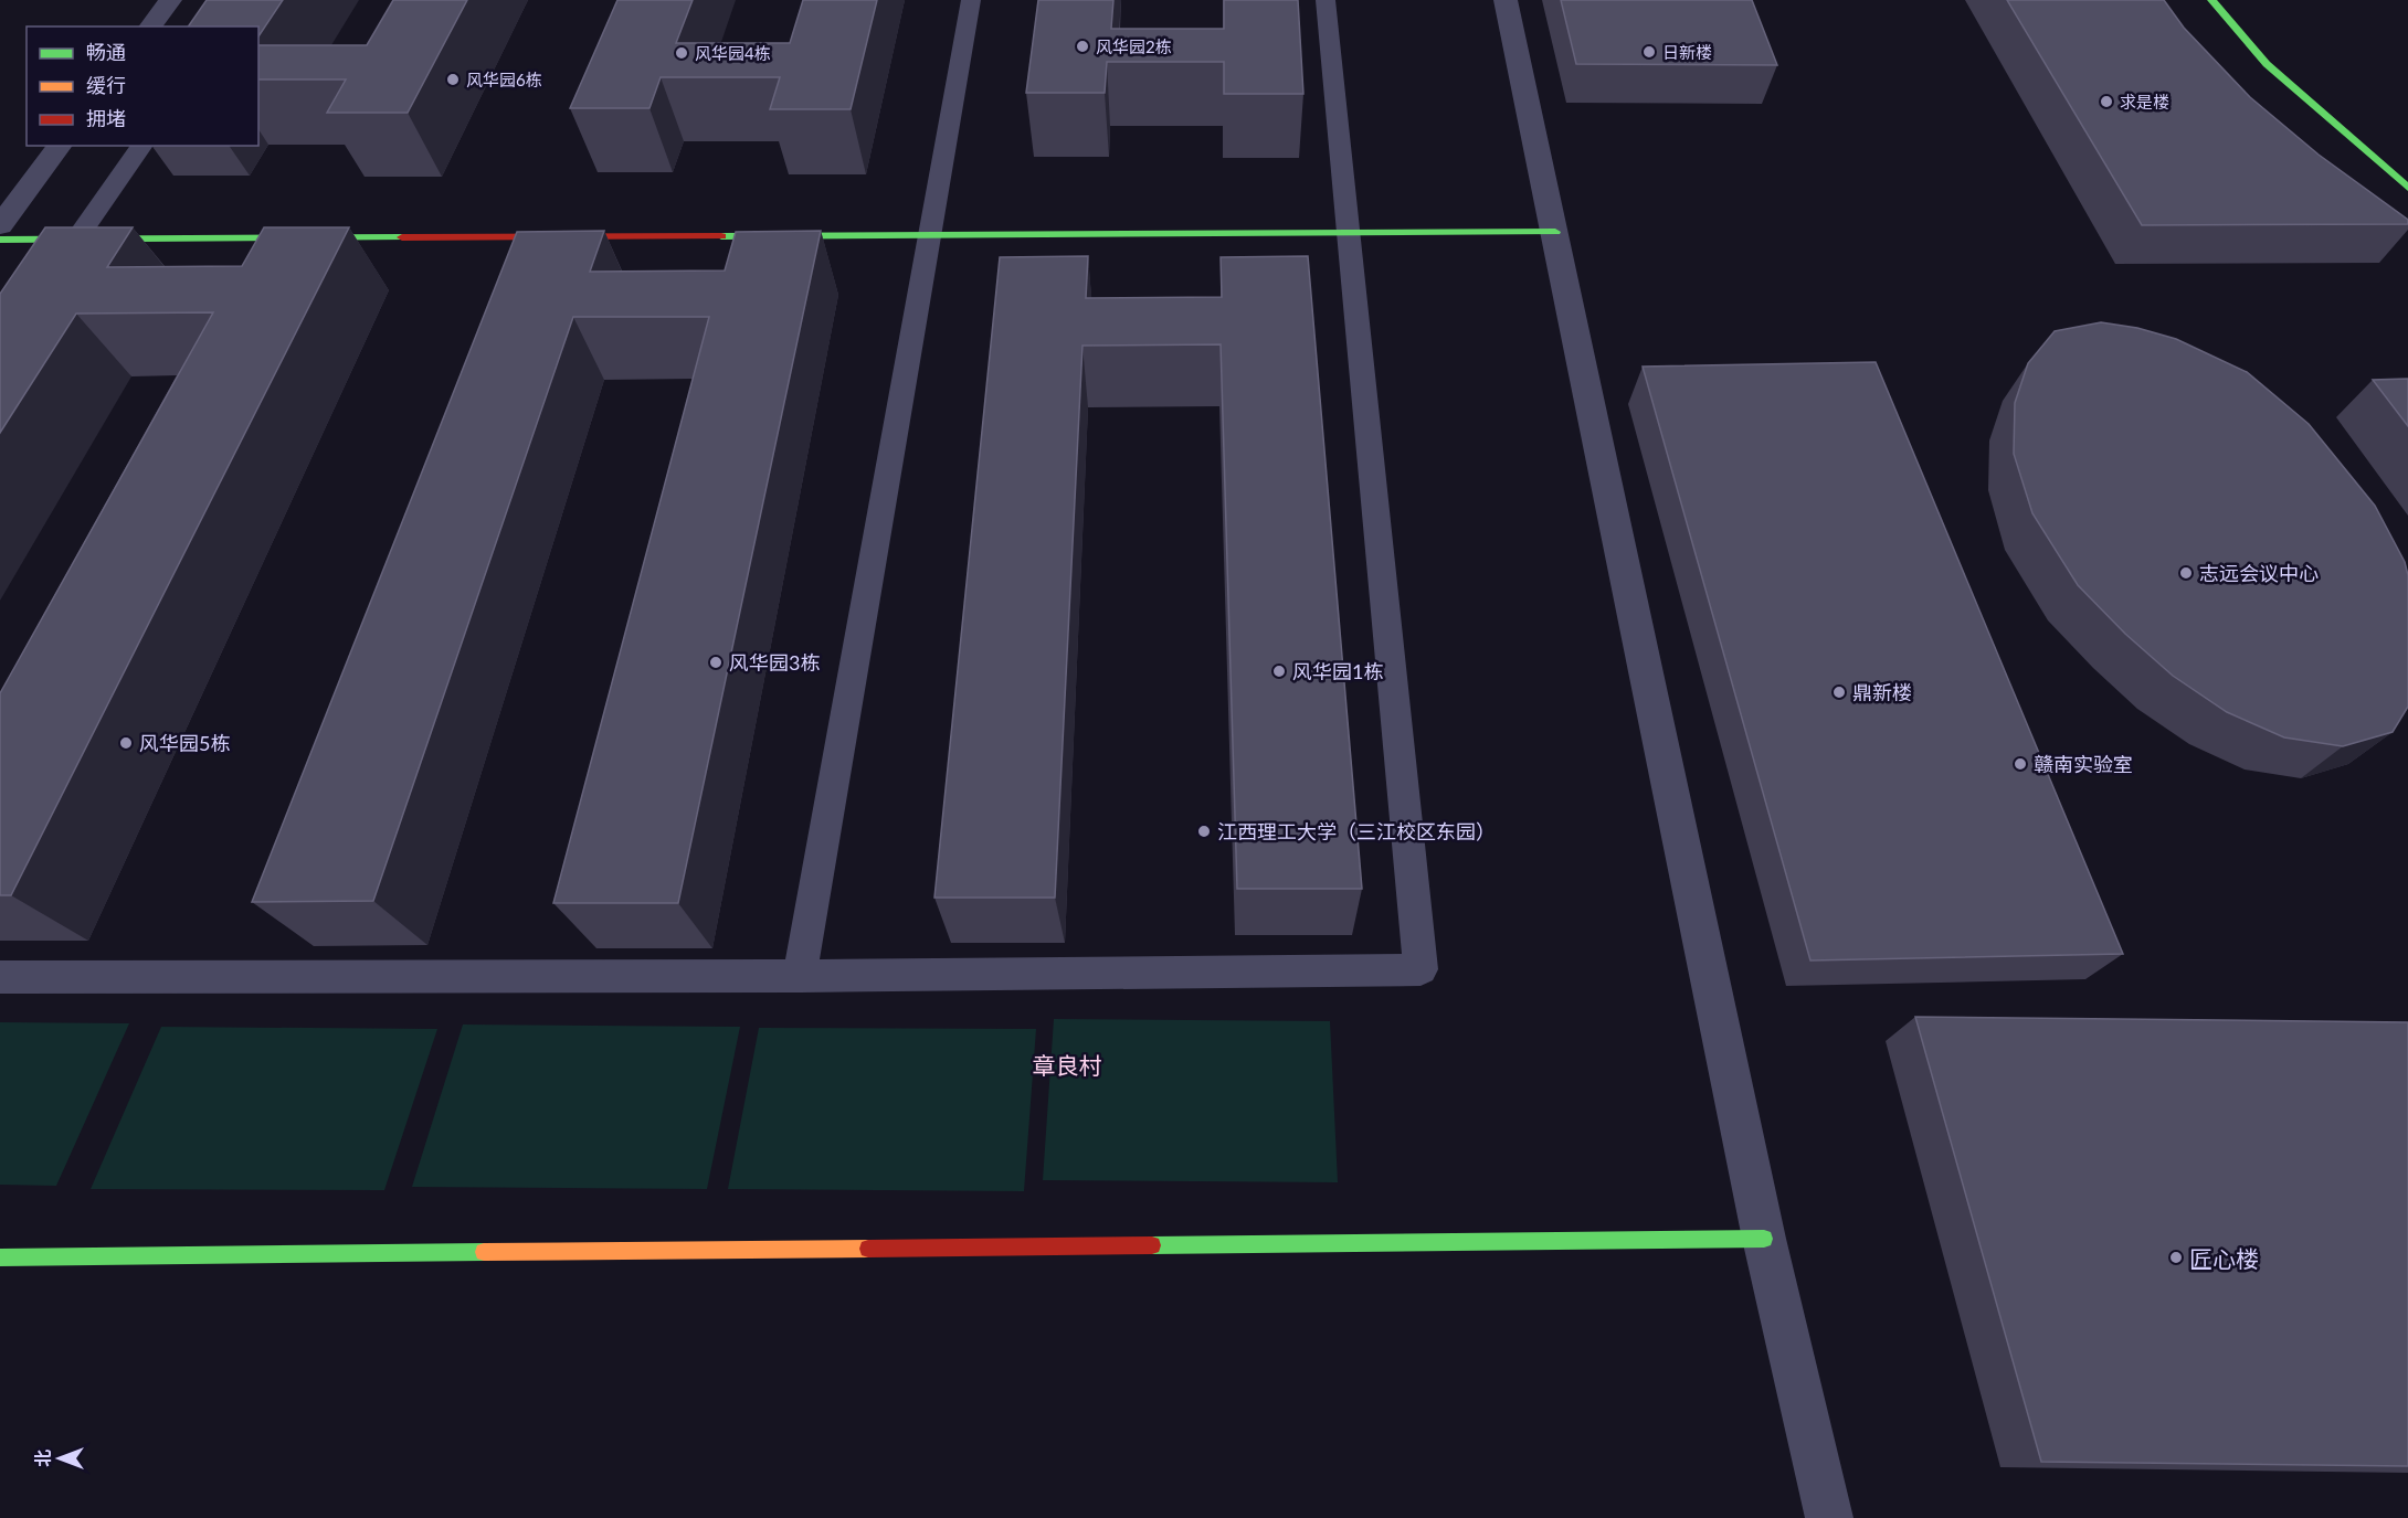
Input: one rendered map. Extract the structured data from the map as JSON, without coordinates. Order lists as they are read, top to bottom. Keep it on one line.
{"districts":["章良村"],"places":["风华园2栋","日新楼","风华园4栋","风华园6栋","求是楼","志远会议中心","风华园3栋","风华园1栋","鼎新楼","风华园5栋","赣南实验室","江西理工大学（三江校区东园）","匠心楼"],"legend":["畅通","缓行","拥堵"],"north":"left"}
